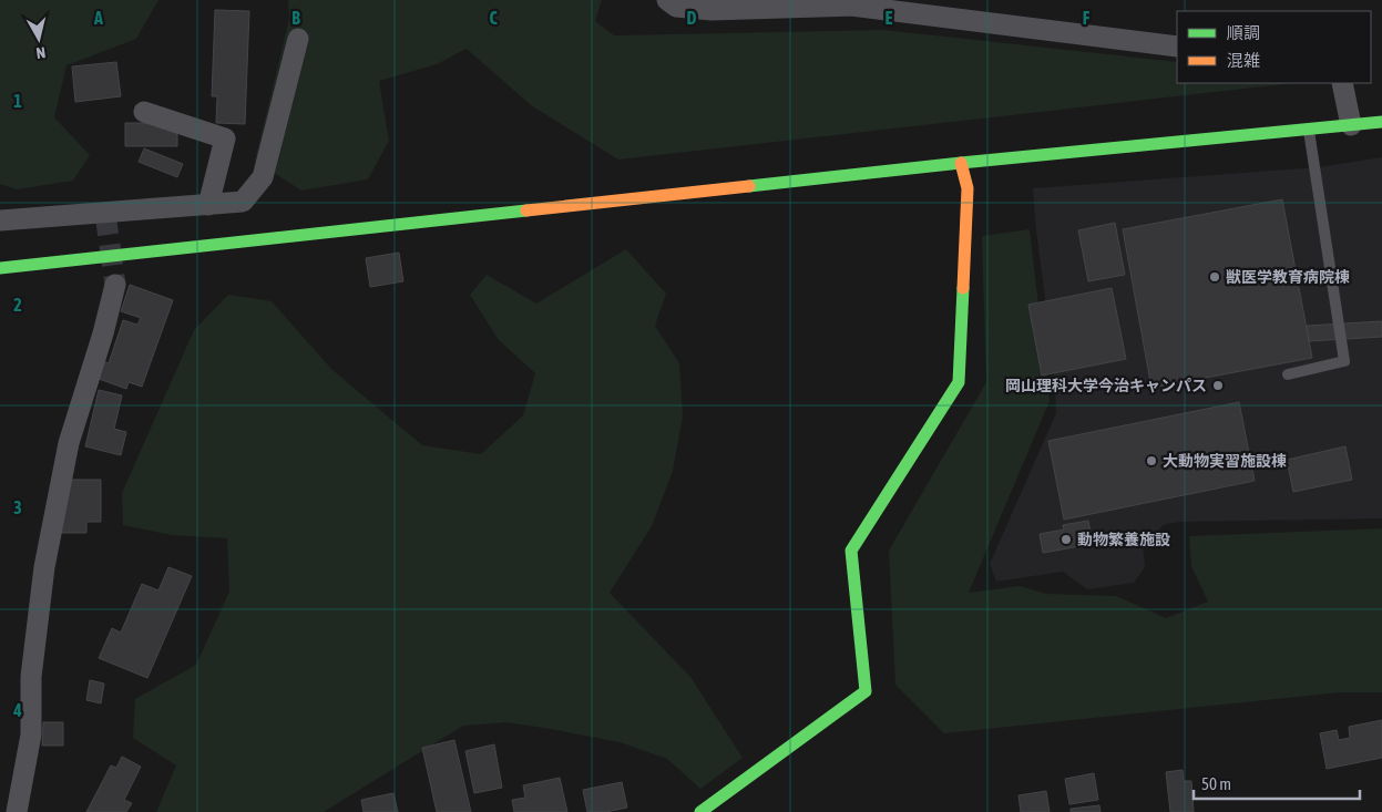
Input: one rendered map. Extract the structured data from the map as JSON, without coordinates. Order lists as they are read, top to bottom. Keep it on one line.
{"places":["獣医学教育病院棟","岡山理科大学今治キャンパス","大動物実習施設棟","動物繁養施設"],"legend":["順調","混雑"],"scale_bar":"50 m","north":"bottom","grid":{"columns":["A","B","C","D","E","F"],"rows":["1","2","3","4"]}}
